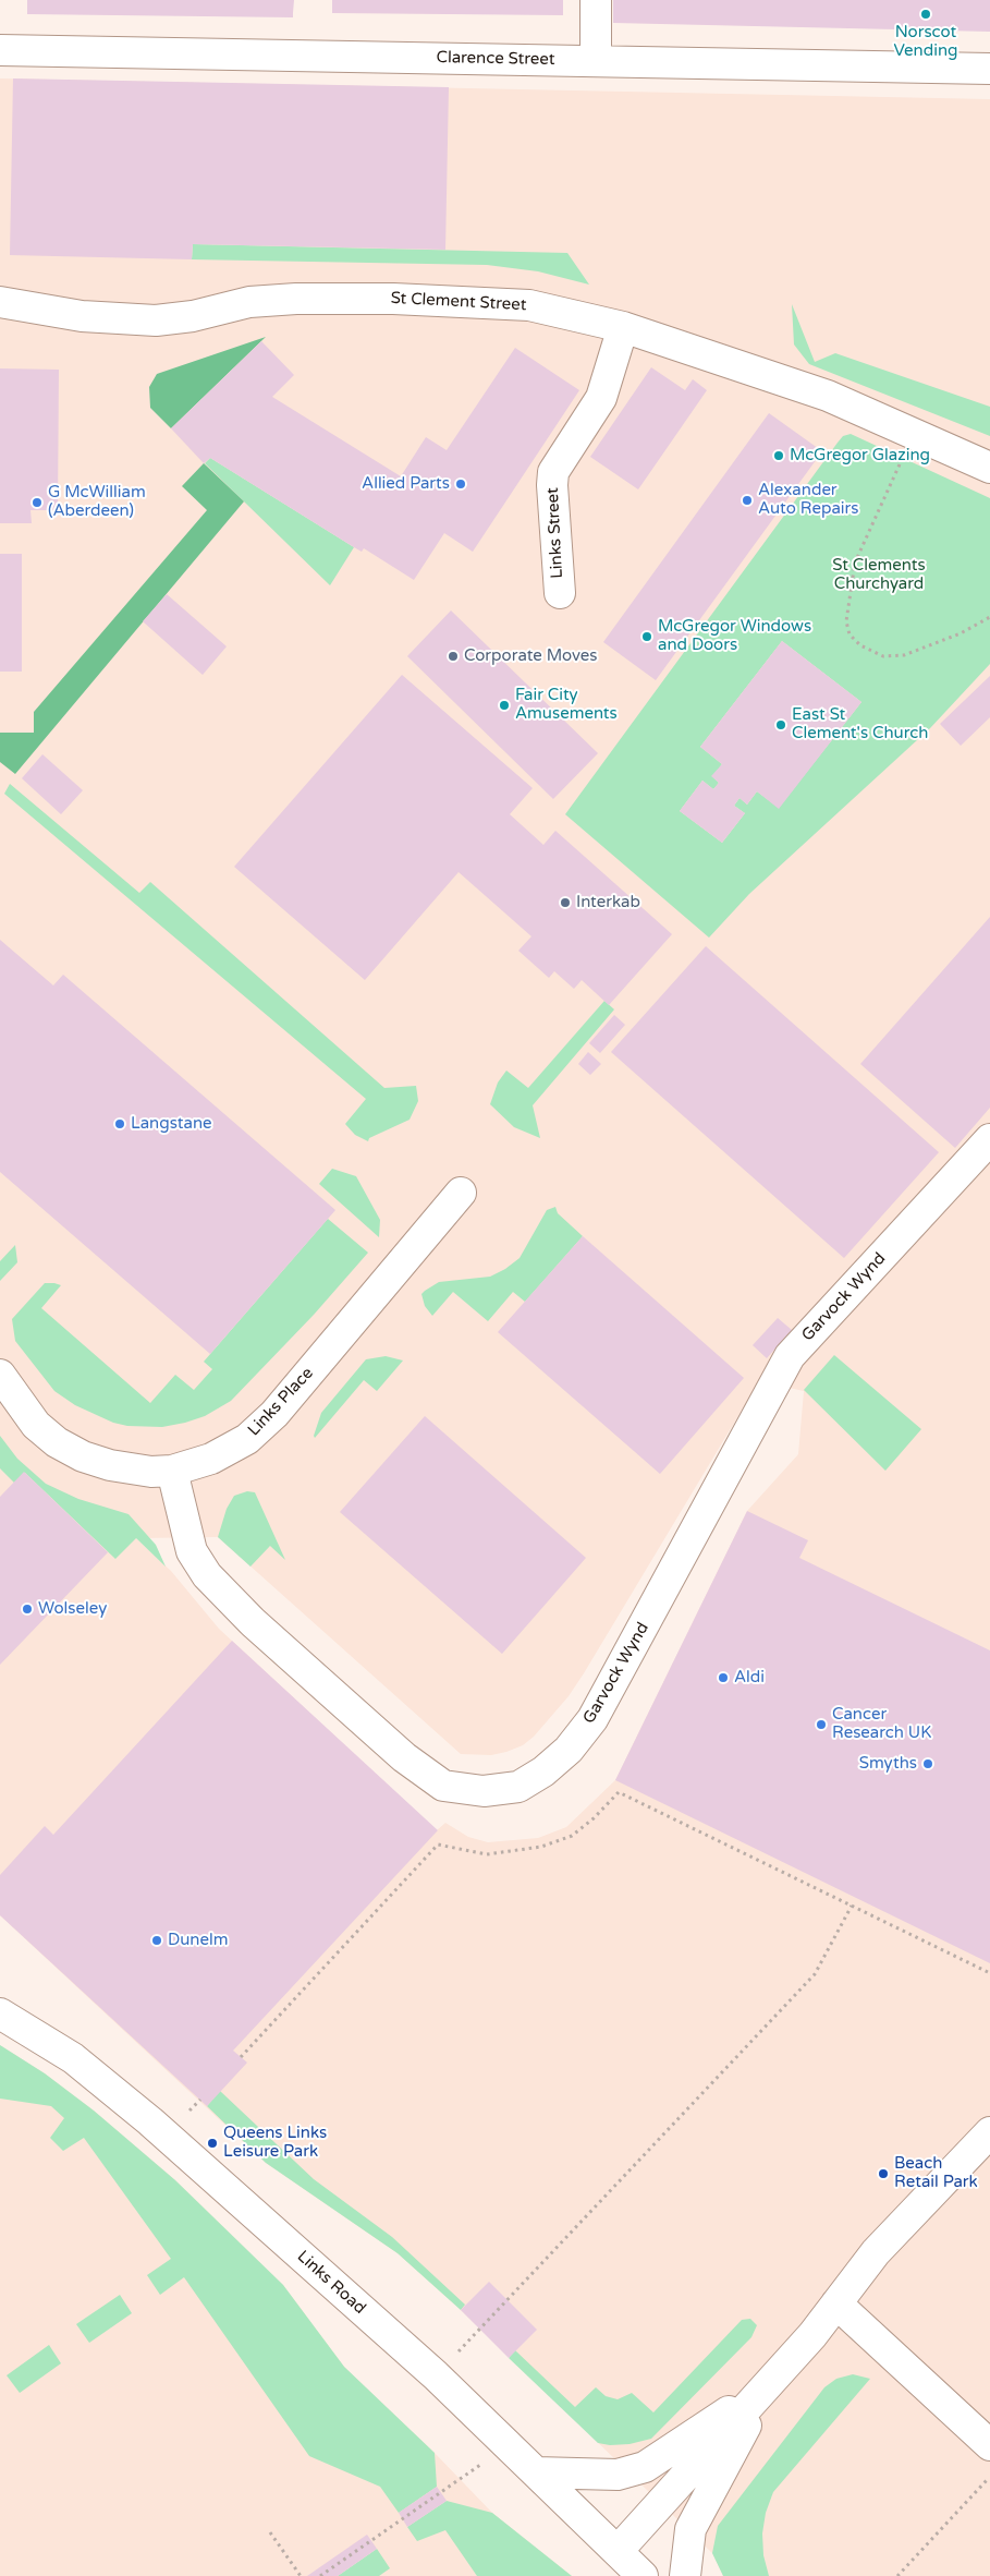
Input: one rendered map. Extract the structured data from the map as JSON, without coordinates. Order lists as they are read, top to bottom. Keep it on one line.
{"streets":{"street":["Clarence Street","St Clement Street","Links Street","Garvock Wynd","Links Place","Links Road"]},"crossings":[["St Clement Street","Links Street"],["Garvock Wynd","Links Place"]],"parks":["St Clements Churchyard"],"places":["Norscot Vending","McGregor Glazing","Allied Parts","Alexander Auto Repairs","G McWilliam (Aberdeen)","McGregor Windows and Doors","Corporate Moves","Fair City Amusements","East St Clement's Church","Interkab","Langstane","Wolseley","Aldi","Cancer Research UK","Smyths","Dunelm","Queens Links Leisure Park","Beach Retail Park"]}
